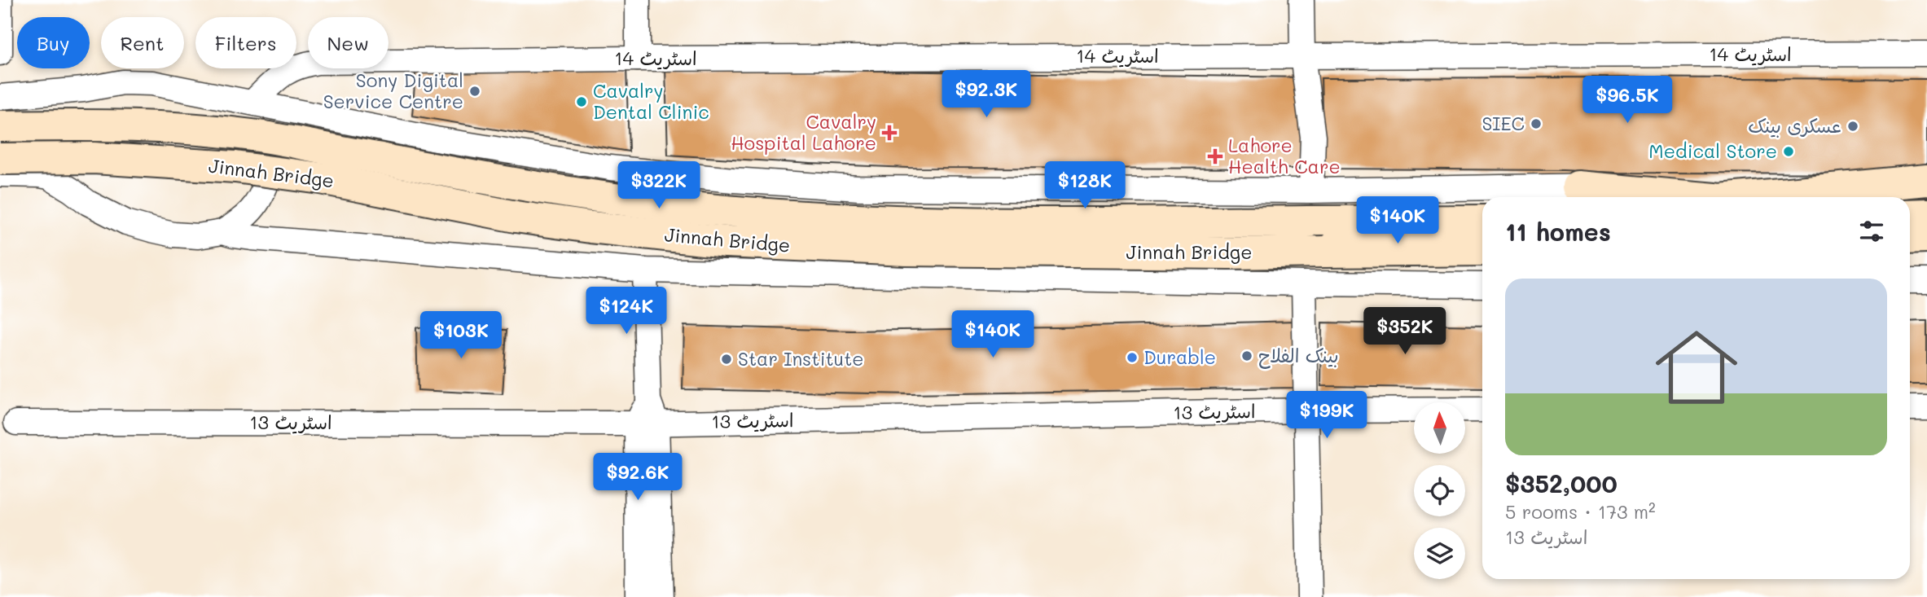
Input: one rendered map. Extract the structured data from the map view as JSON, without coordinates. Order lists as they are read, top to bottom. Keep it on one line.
{"streets":{"main road":["Jinnah Bridge"],"street":["اسٹریٹ 14","اسٹریٹ 13"]},"places":{"other":["Sony Digital Service Centre","Cavalry Dental Clinic","SIEC","عسکری بینک","Medical Store","بینک الفلاح","Durable","Star Institute"],"health":["Cavalry Hospital Lahore","Lahore Health Care"]},"north":"top","page":{"chip":["Buy","Rent","Filters","New"],"price":["$92.3K","$96.5K","$322K","$128K","$140K","$124K","$352K","$140K","$103K","$199K","$92.6K"],"heading":"11 homes","list":[{"name":"$352,000","note":"5 rooms · 173 m² · اسٹریٹ 13"}]}}
